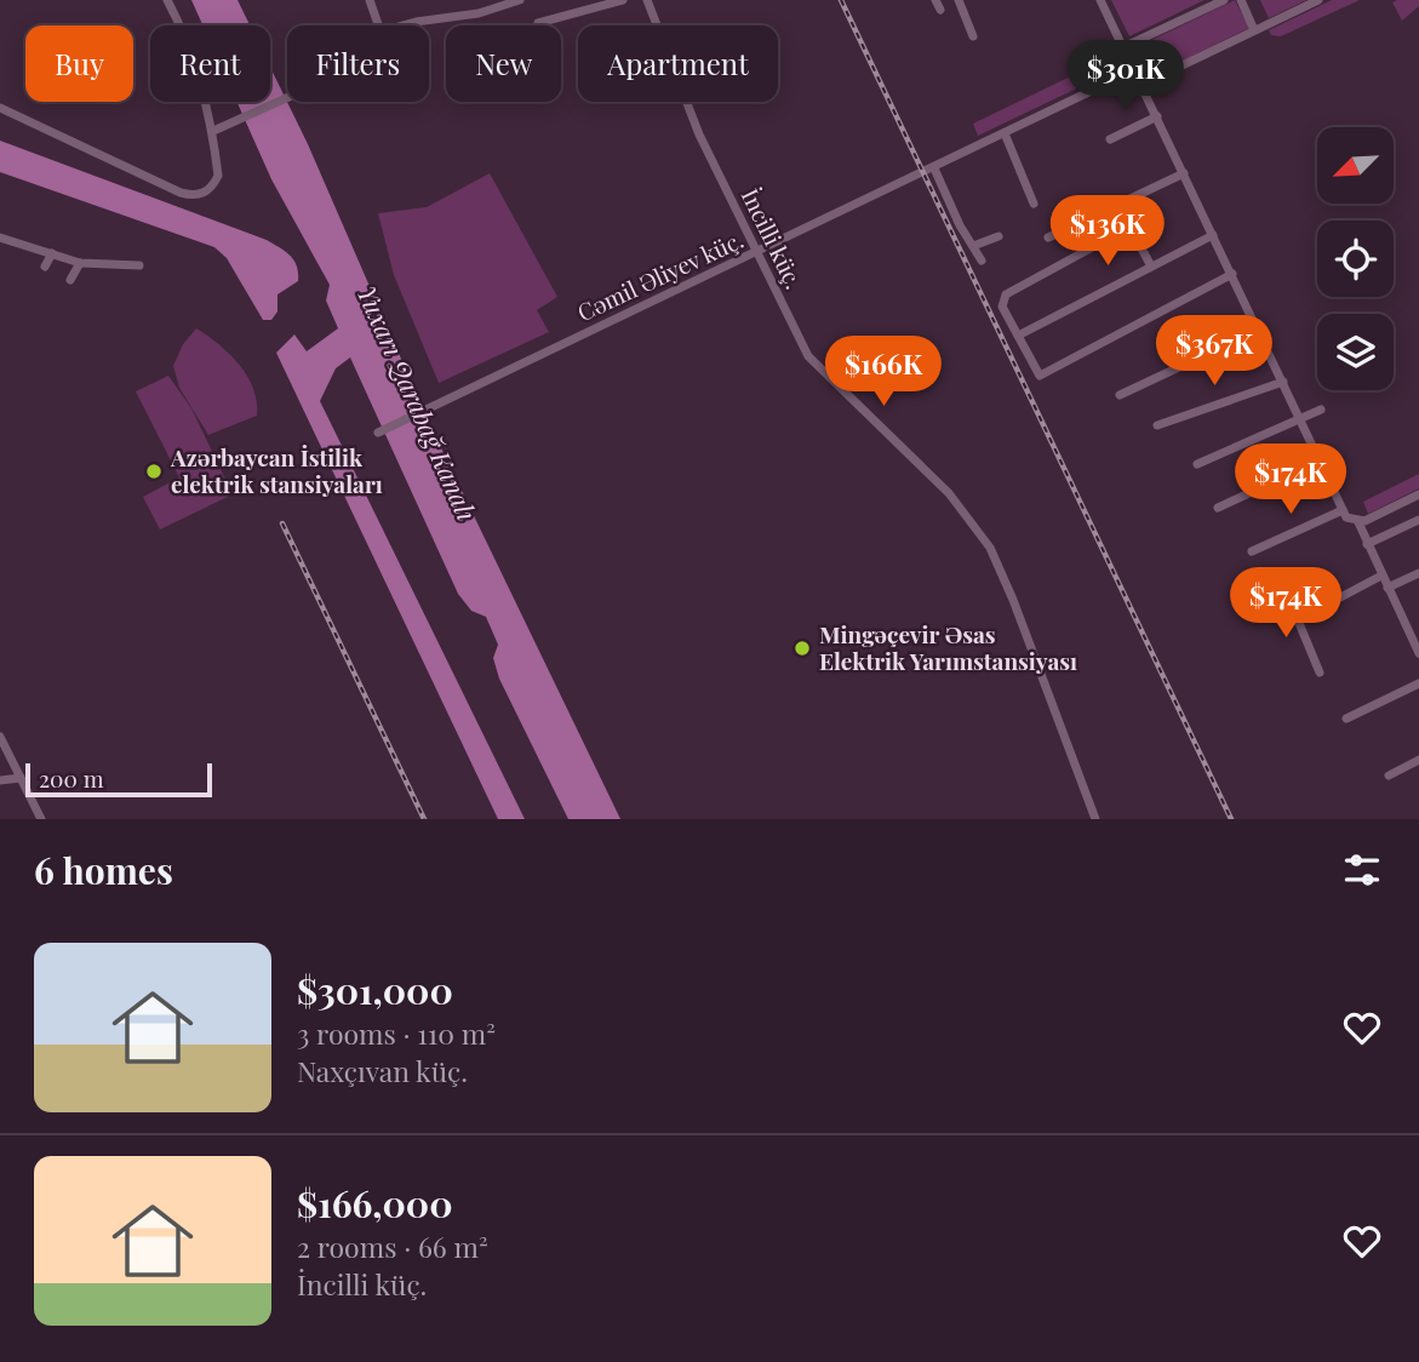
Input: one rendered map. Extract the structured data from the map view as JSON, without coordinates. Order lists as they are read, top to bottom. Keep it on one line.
{"streets":{"street":["İncilli küç.","Cəmil Əliyev küç."]},"crossings":[["İncilli küç.","Cəmil Əliyev küç."]],"water":["Yuxarı Qarabağ Kanalı"],"places":["Azərbaycan İstilik elektrik stansiyaları","Mingəçevir Əsas Elektrik Yarımstansiyası"],"scale_bar":"200 m","north":"bottom left","page":{"chip":["Buy","Rent","Filters","New","Apartment"],"price":["$301K","$136K","$367K","$166K","$174K","$174K"],"scale":"200 m","heading":"6 homes","list":[{"name":"$301,000","note":"3 rooms · 110 m² · Naxçıvan küç."},{"name":"$166,000","note":"2 rooms · 66 m² · İncilli küç."}]}}
